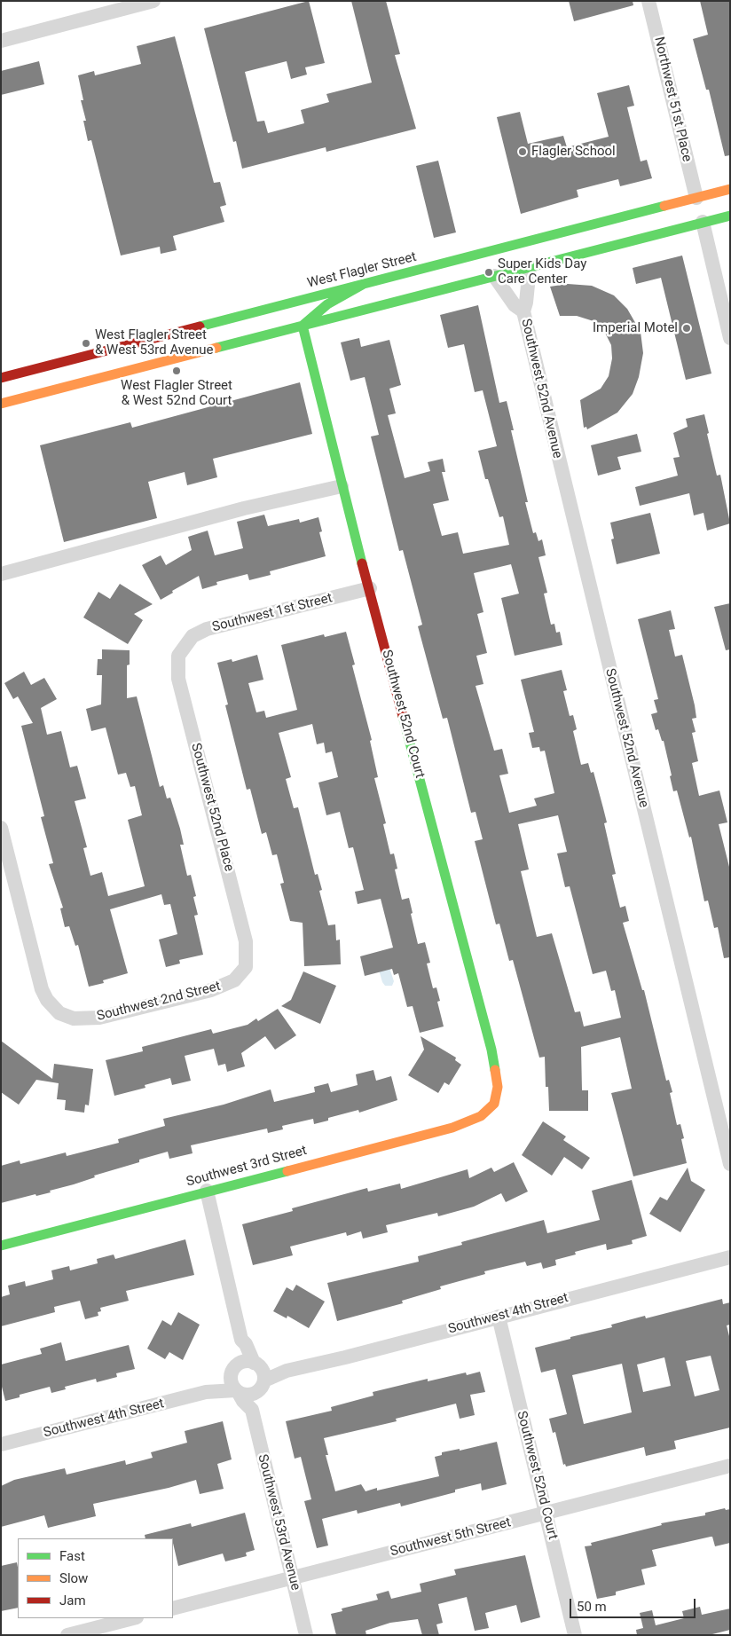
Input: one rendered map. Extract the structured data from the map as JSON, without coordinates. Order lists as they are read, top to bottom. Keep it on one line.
{"streets":{"main road":["West Flagler Street","Southwest 52nd Court","Southwest 3rd Street"],"street":["Northwest 51st Place","Southwest 52nd Avenue","Southwest 1st Street","Southwest 52nd Place","Southwest 2nd Street","Southwest 4th Street","Southwest 53rd Avenue","Southwest 5th Street"]},"crossings":[["Northwest 51st Place","West Flagler Street"],["Southwest 1st Street","Southwest 52nd Court"],["Southwest 1st Street","Southwest 52nd Place"],["Southwest 52nd Court","Southwest 3rd Street"],["Southwest 52nd Court","Southwest 4th Street"],["Southwest 52nd Court","Southwest 5th Street"],["Southwest 52nd Place","Southwest 2nd Street"],["Southwest 4th Street","Southwest 53rd Avenue"],["Southwest 53rd Avenue","Southwest 5th Street"]],"places":["Flagler School","Super Kids Day Care Center","Imperial Motel","West Flagler Street & West 53rd Avenue","West Flagler Street & West 52nd Court"],"legend":["Fast","Slow","Jam"],"scale_bar":"50 m"}
